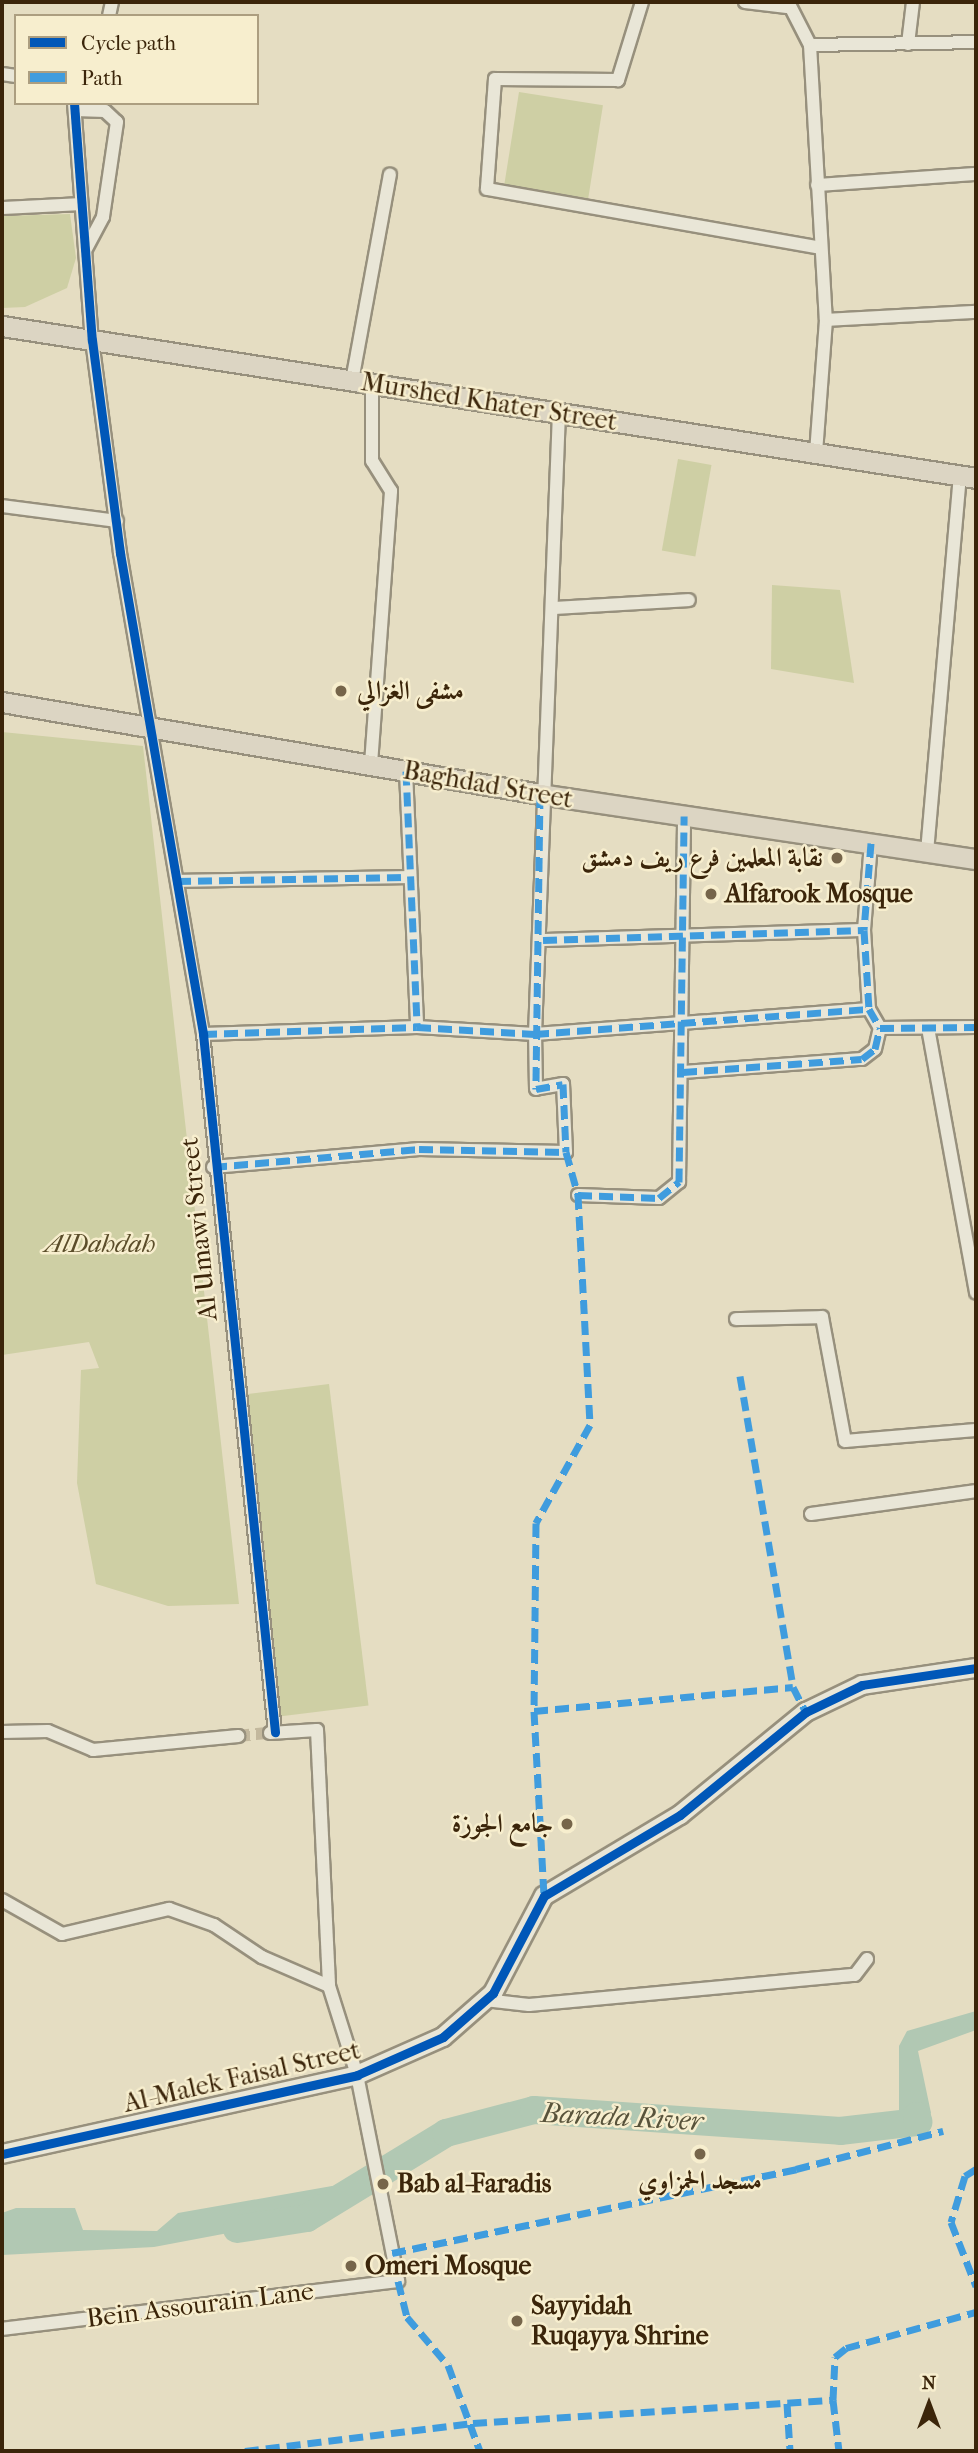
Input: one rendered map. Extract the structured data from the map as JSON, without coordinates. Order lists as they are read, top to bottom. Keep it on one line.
{"streets":{"main road":["Murshed Khater Street","Baghdad Street"],"street":["Al Umawi Street","Al-Malek Faisal Street","Bein Assourain Lane"]},"crossings":[["Murshed Khater Street","Al Umawi Street"],["Baghdad Street","Al Umawi Street"],["Al-Malek Faisal Street","Bein Assourain Lane"]],"water":["Barada River"],"parks":["AlDahdah"],"places":["مشفى الغزالي","نقابة المعلمين فرع ريف دمشق","Alfarook Mosque","جامع الجوزة","مسجد الحمزاوي","Bab al-Faradis","Omeri Mosque","Sayyidah Ruqayya Shrine"],"legend":["Cycle path","Path"],"north":"top"}
